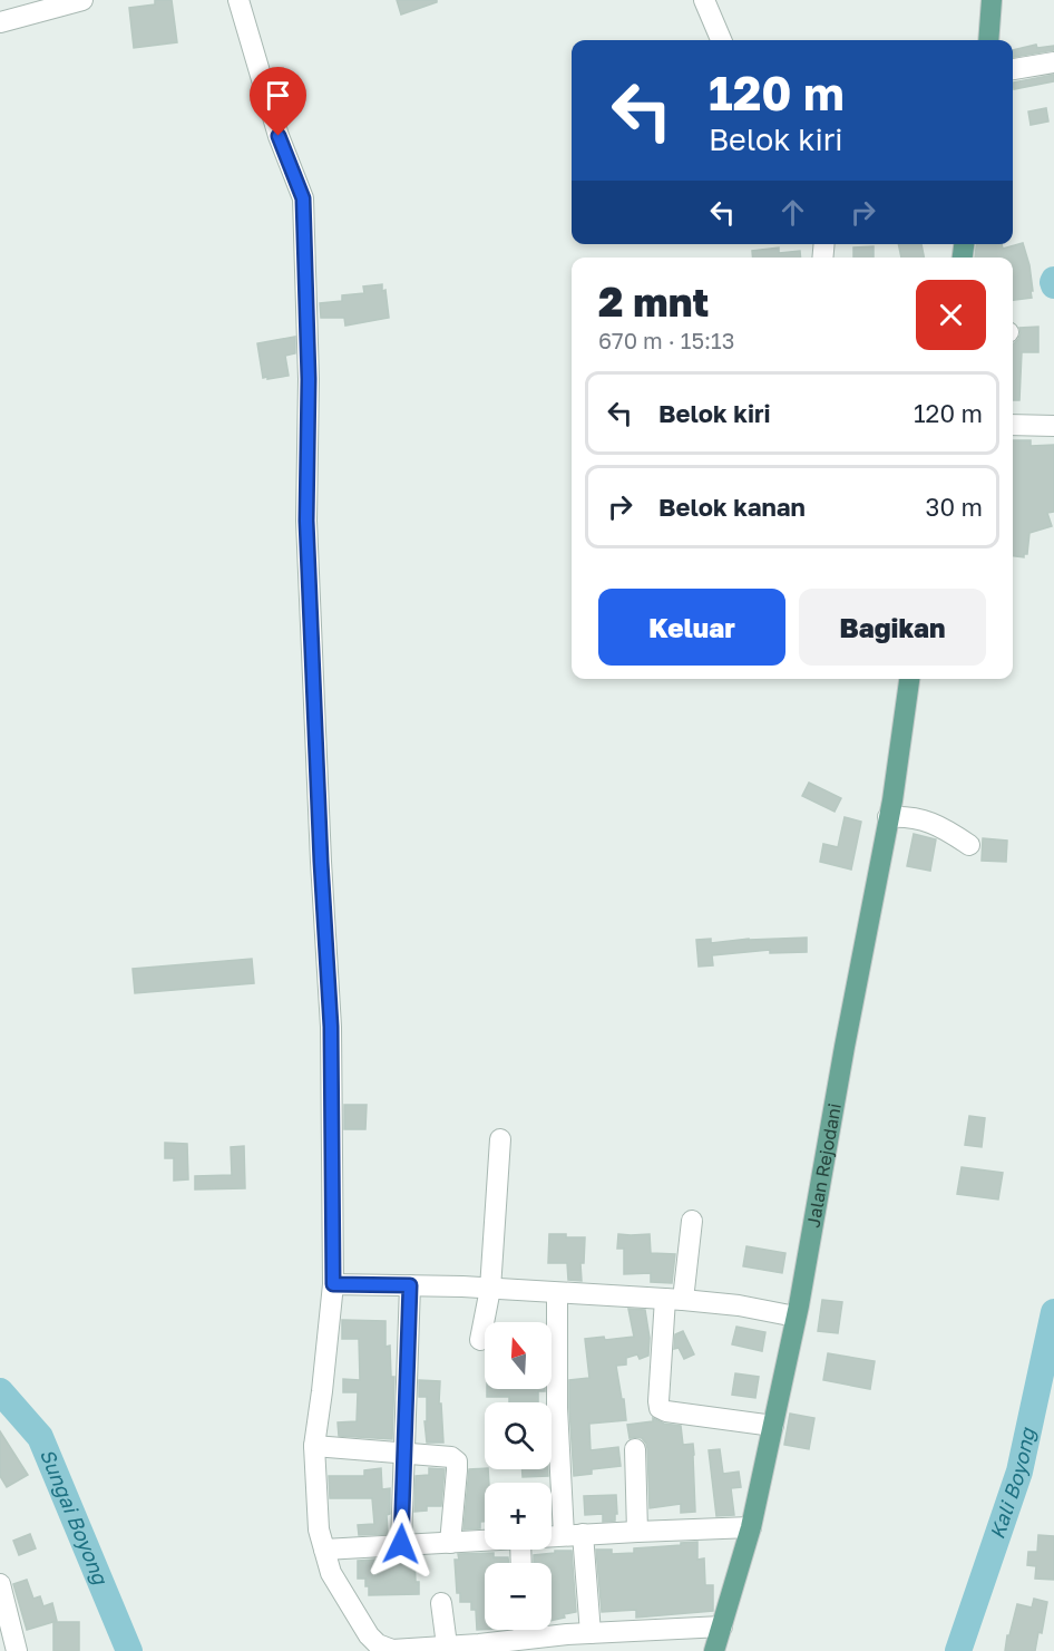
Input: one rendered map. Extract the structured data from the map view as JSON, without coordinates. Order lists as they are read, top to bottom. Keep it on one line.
{"streets":{"main road":["Jalan Rejodani"]},"water":["Kali Boyong","Sungai Boyong"],"north":"top","page":{"turn":["120 m","Belok kiri"],"heading":["2 mnt","670 m · 15:13"],"list":[{"name":"Belok kiri","value":"120 m"},{"name":"Belok kanan","value":"30 m"}],"buttons":["Keluar","Bagikan"],"map_buttons":["+","−"]}}
